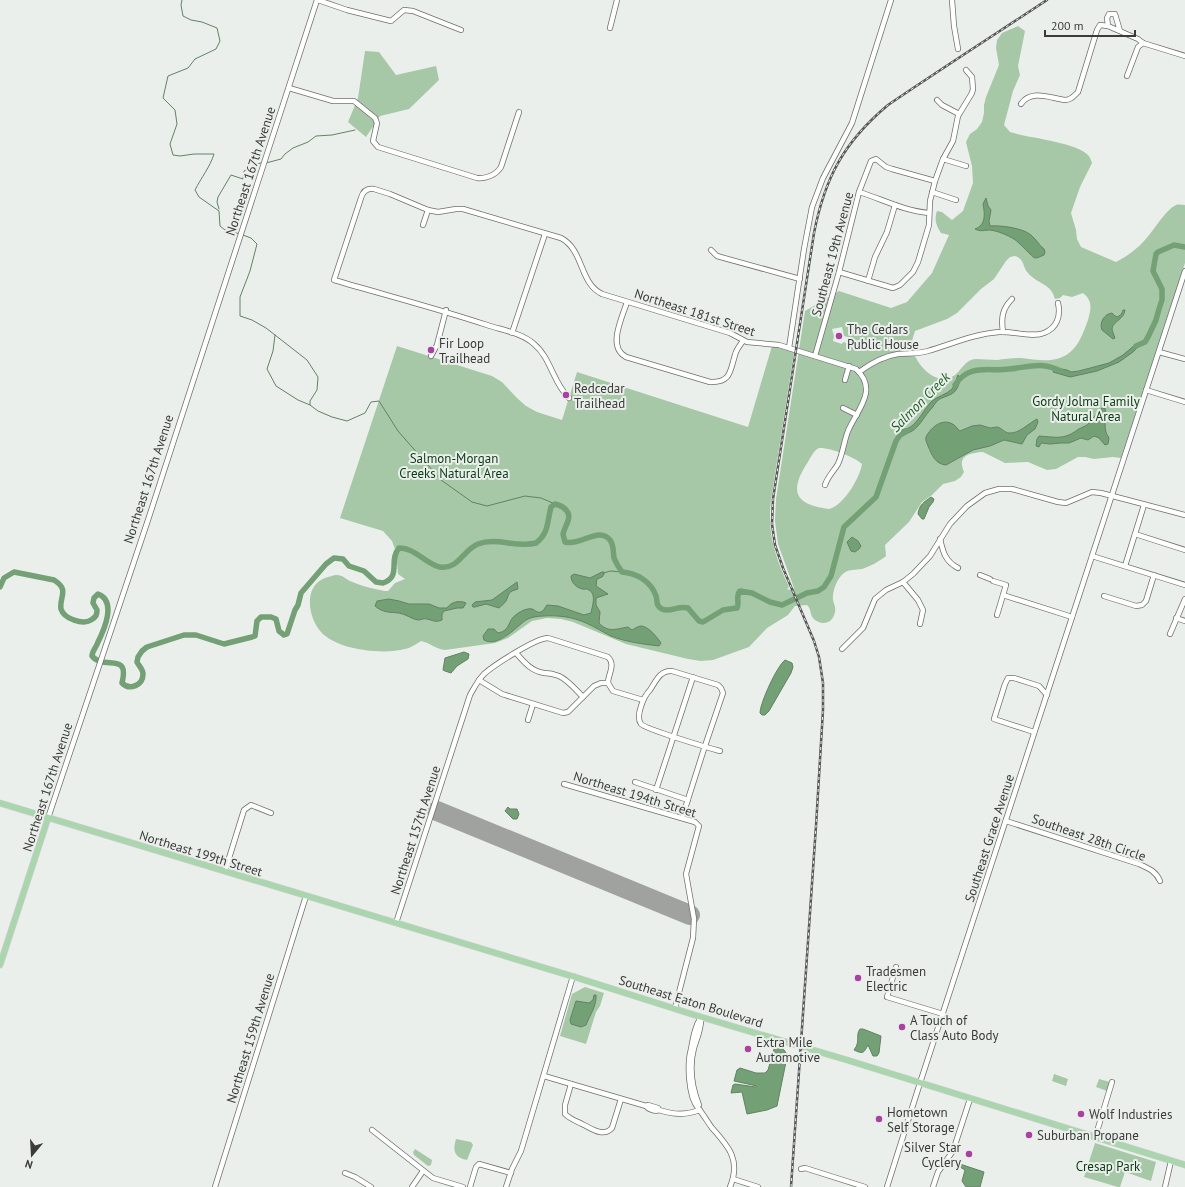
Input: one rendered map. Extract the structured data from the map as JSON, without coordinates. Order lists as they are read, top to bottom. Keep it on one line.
{"streets":{"main road":["Northeast 167th Avenue","Northeast 199th Street","Southeast Eaton Boulevard"],"street":["Southeast 19th Avenue","Northeast 181st Street","Northeast 194th Street","Northeast 157th Avenue","Southeast 28th Circle","Southeast Grace Avenue","Northeast 159th Avenue"]},"crossings":[["Northeast 167th Avenue","Northeast 199th Street"],["Southeast 19th Avenue","Northeast 181st Street"],["Northeast 194th Street","Southeast Eaton Boulevard"],["Northeast 157th Avenue","Northeast 199th Street"],["Northeast 157th Avenue","Southeast Eaton Boulevard"],["Southeast 28th Circle","Southeast Grace Avenue"],["Southeast Grace Avenue","Southeast Eaton Boulevard"],["Northeast 199th Street","Southeast Eaton Boulevard"],["Northeast 199th Street","Northeast 159th Avenue"]],"water":["Salmon Creek"],"parks":["Gordy Jolma Family Natural Area","Salmon-Morgan Creeks Natural Area","Cresap Park"],"places":["The Cedars Public House","Fir Loop Trailhead","Redcedar Trailhead","Tradesmen Electric","A Touch of Class Auto Body","Extra Mile Automotive","Wolf Industries","Hometown Self Storage","Suburban Propane","Silver Star Cyclery"],"scale_bar":"200 m","north":"bottom"}
